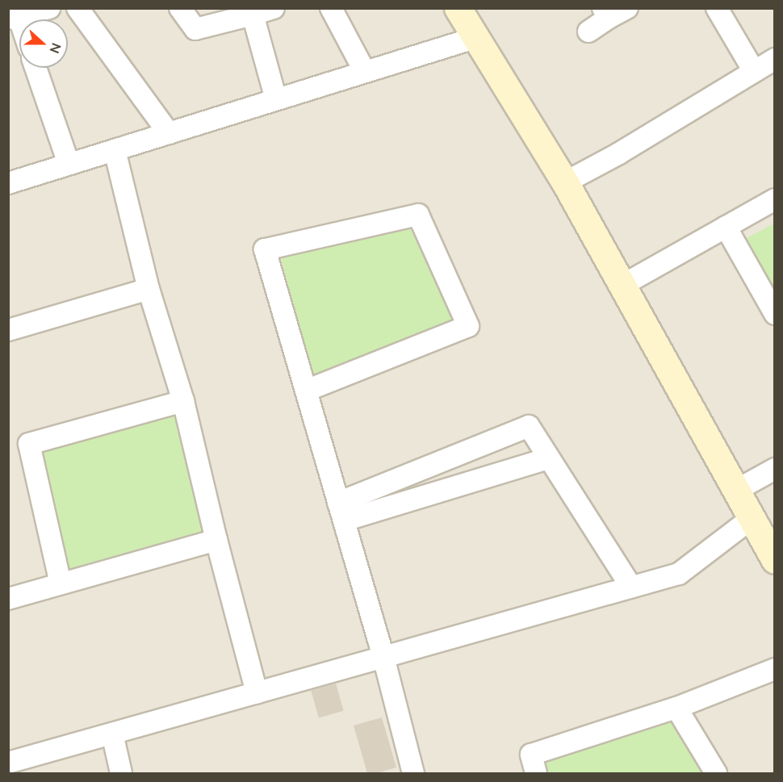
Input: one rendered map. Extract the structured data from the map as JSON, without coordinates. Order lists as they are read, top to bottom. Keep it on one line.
{"north":"right"}
